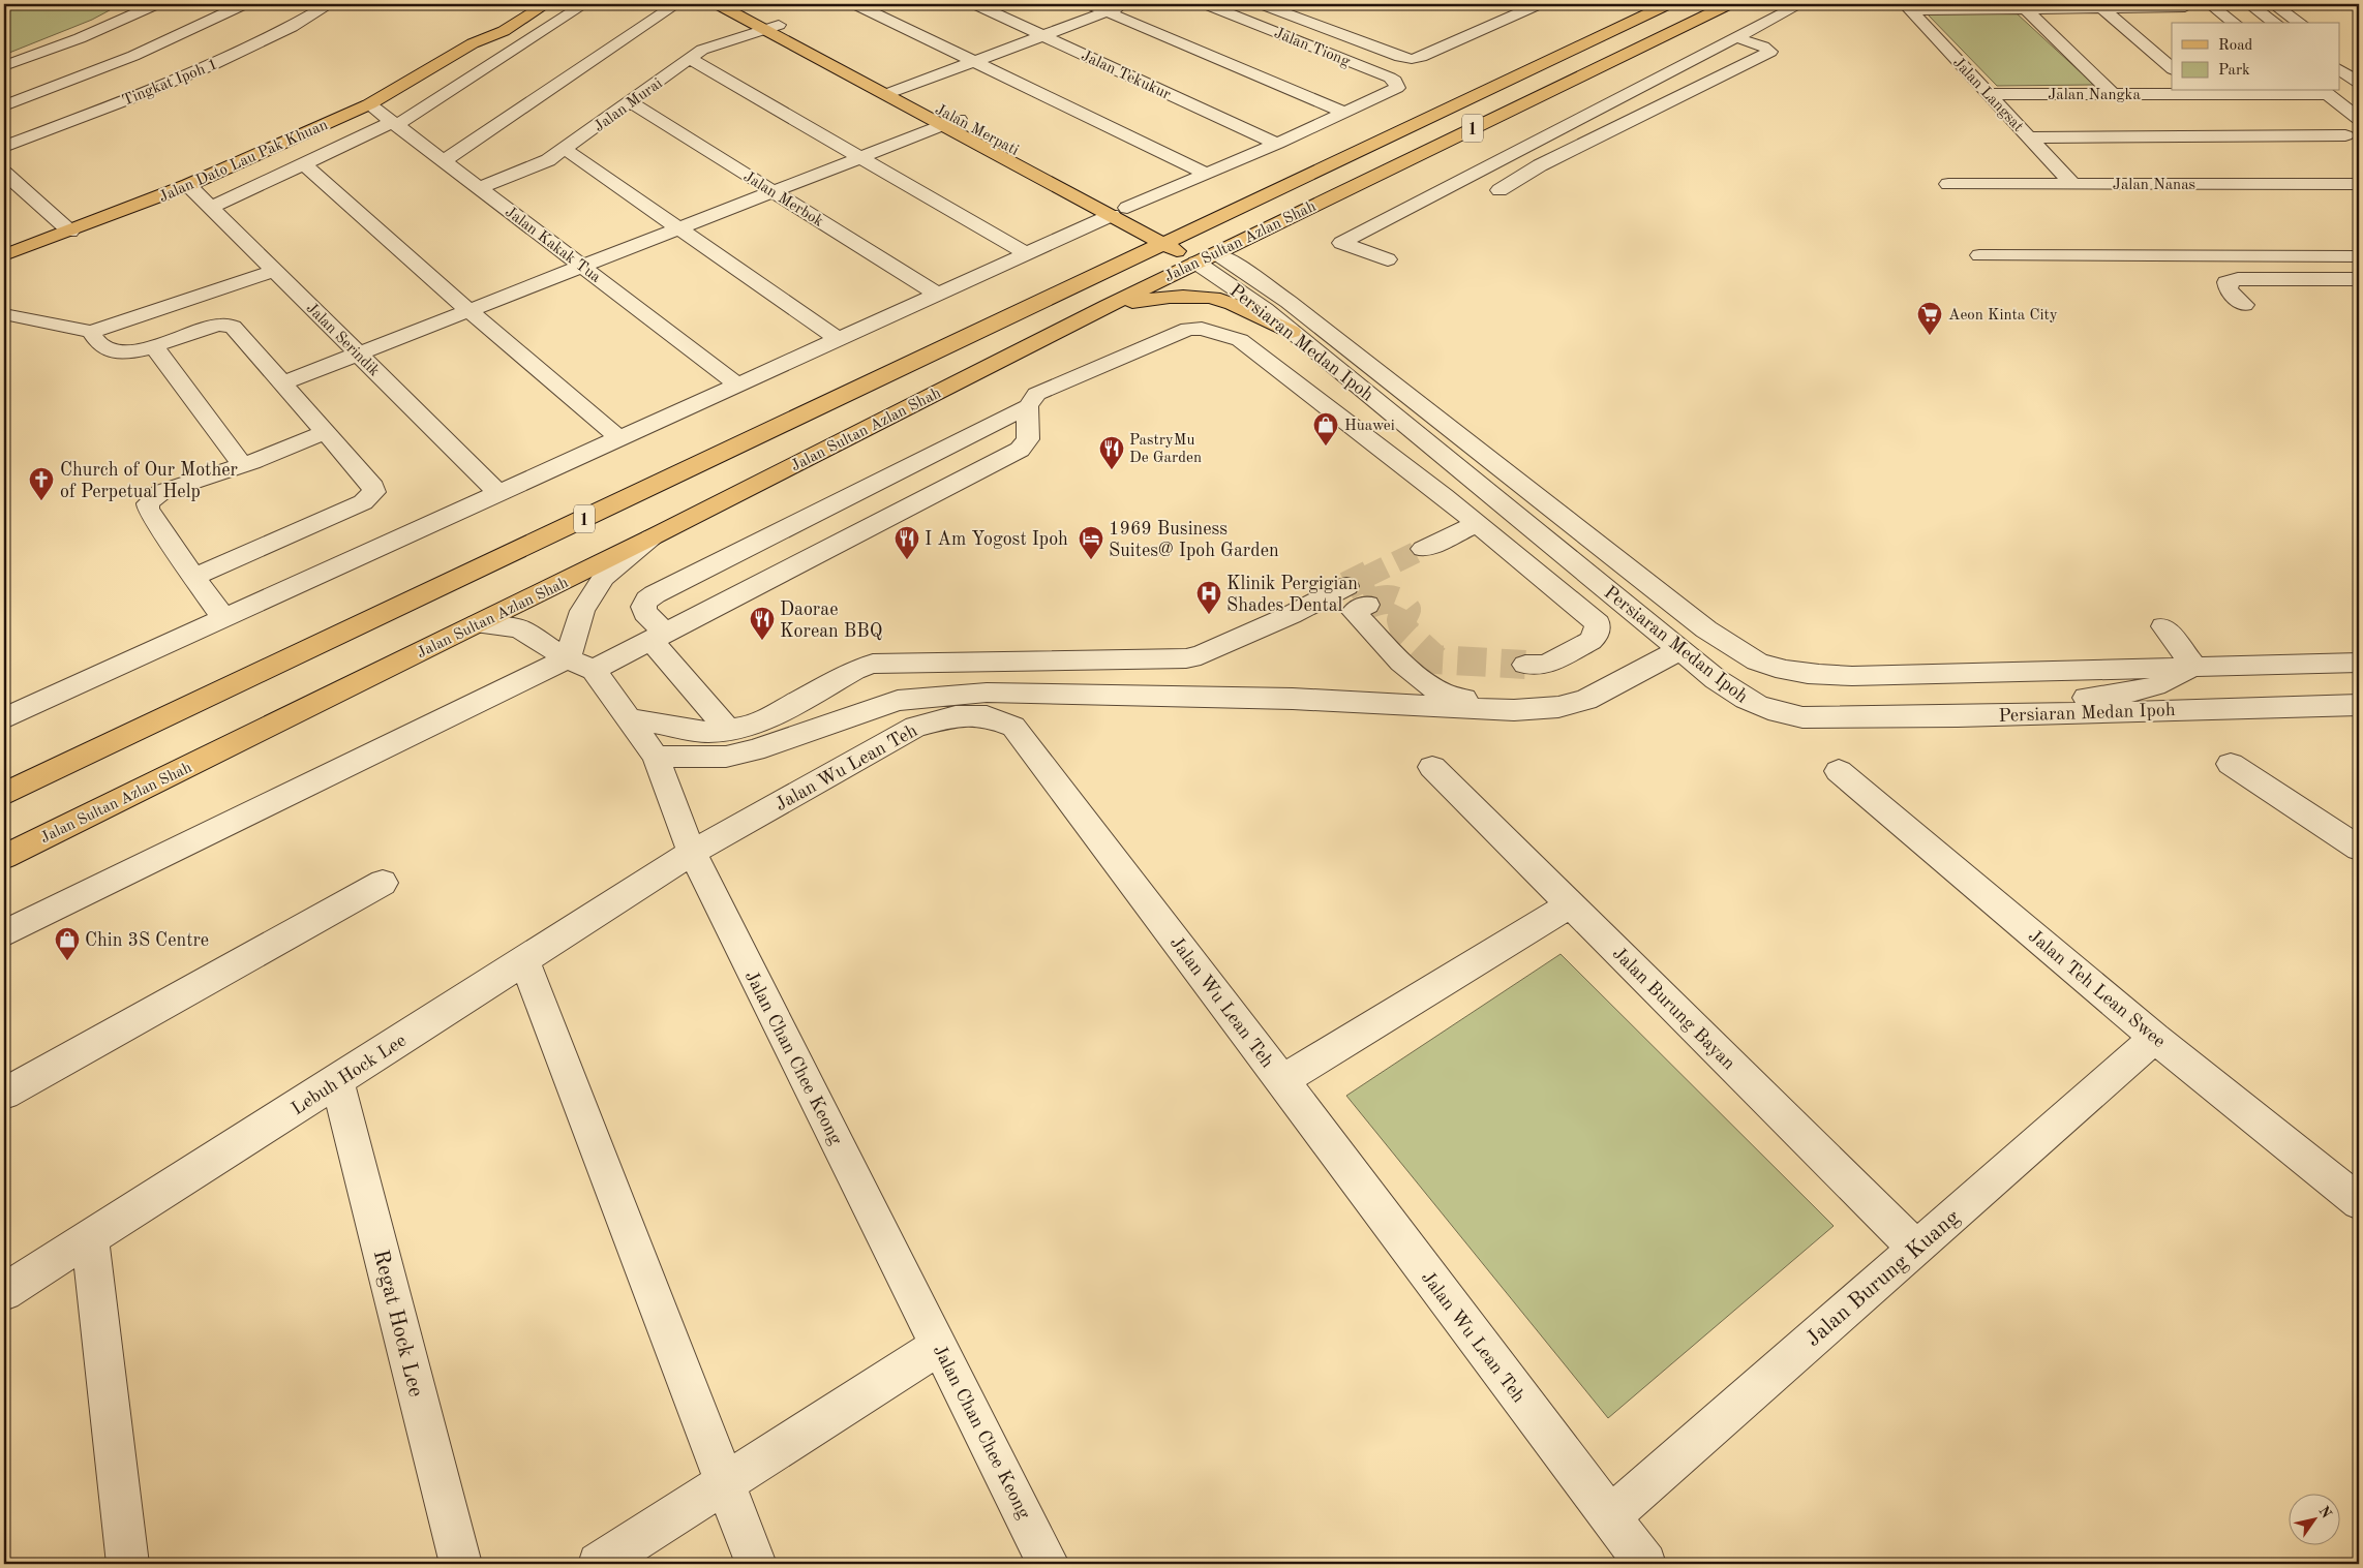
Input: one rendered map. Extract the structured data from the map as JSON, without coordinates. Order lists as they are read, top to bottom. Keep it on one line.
{"streets":{"main road":["1","Jalan Merpati","Jalan Dato Lau Pak Khuan","Jalan Sultan Azlan Shah"],"street":["Jalan Tiong","Jalan Tekukur","Tingkat Ipoh 1","Jalan Langsat","Jalan Nangka","Jalan Murai","Jalan Nanas","Jalan Merbok","Jalan Kakak Tua","Jalan Serindik","Persiaran Medan Ipoh","Jalan Wu Lean Teh","Jalan Teh Lean Swee","Jalan Burung Bayan","Jalan Chan Chee Keong","Lebuh Hock Lee","Jalan Burung Kuang","Regat Hock Lee"]},"crossings":[["Jalan Langsat","Jalan Nangka"],["Jalan Langsat","Jalan Nanas"],["Jalan Murai","Jalan Merpati"],["Jalan Murai","Jalan Merbok"],["Jalan Murai","Jalan Kakak Tua"],["Jalan Merpati","Jalan Sultan Azlan Shah"],["Jalan Merpati","Persiaran Medan Ipoh"],["Jalan Dato Lau Pak Khuan","Jalan Kakak Tua"],["Jalan Dato Lau Pak Khuan","Jalan Serindik"],["Jalan Sultan Azlan Shah","Persiaran Medan Ipoh"],["Jalan Wu Lean Teh","Jalan Chan Chee Keong"],["Jalan Wu Lean Teh","Lebuh Hock Lee"],["Jalan Wu Lean Teh","Jalan Burung Kuang"],["Jalan Teh Lean Swee","Jalan Burung Kuang"],["Jalan Burung Bayan","Jalan Burung Kuang"],["Jalan Chan Chee Keong","Lebuh Hock Lee"],["Lebuh Hock Lee","Regat Hock Lee"]],"places":{"supermarket":["Aeon Kinta City"],"shop":["Huawei","Chin 3S Centre"],"restaurant":["PastryMu De Garden","I Am Yogost Ipoh","Daorae Korean BBQ"],"church":["Church of Our Mother of Perpetual Help"],"hotel":["1969 Business Suites@ Ipoh Garden"],"hospital":["Klinik Pergigian Shades Dental"]},"legend":["Road","Park"],"north":"top right"}
